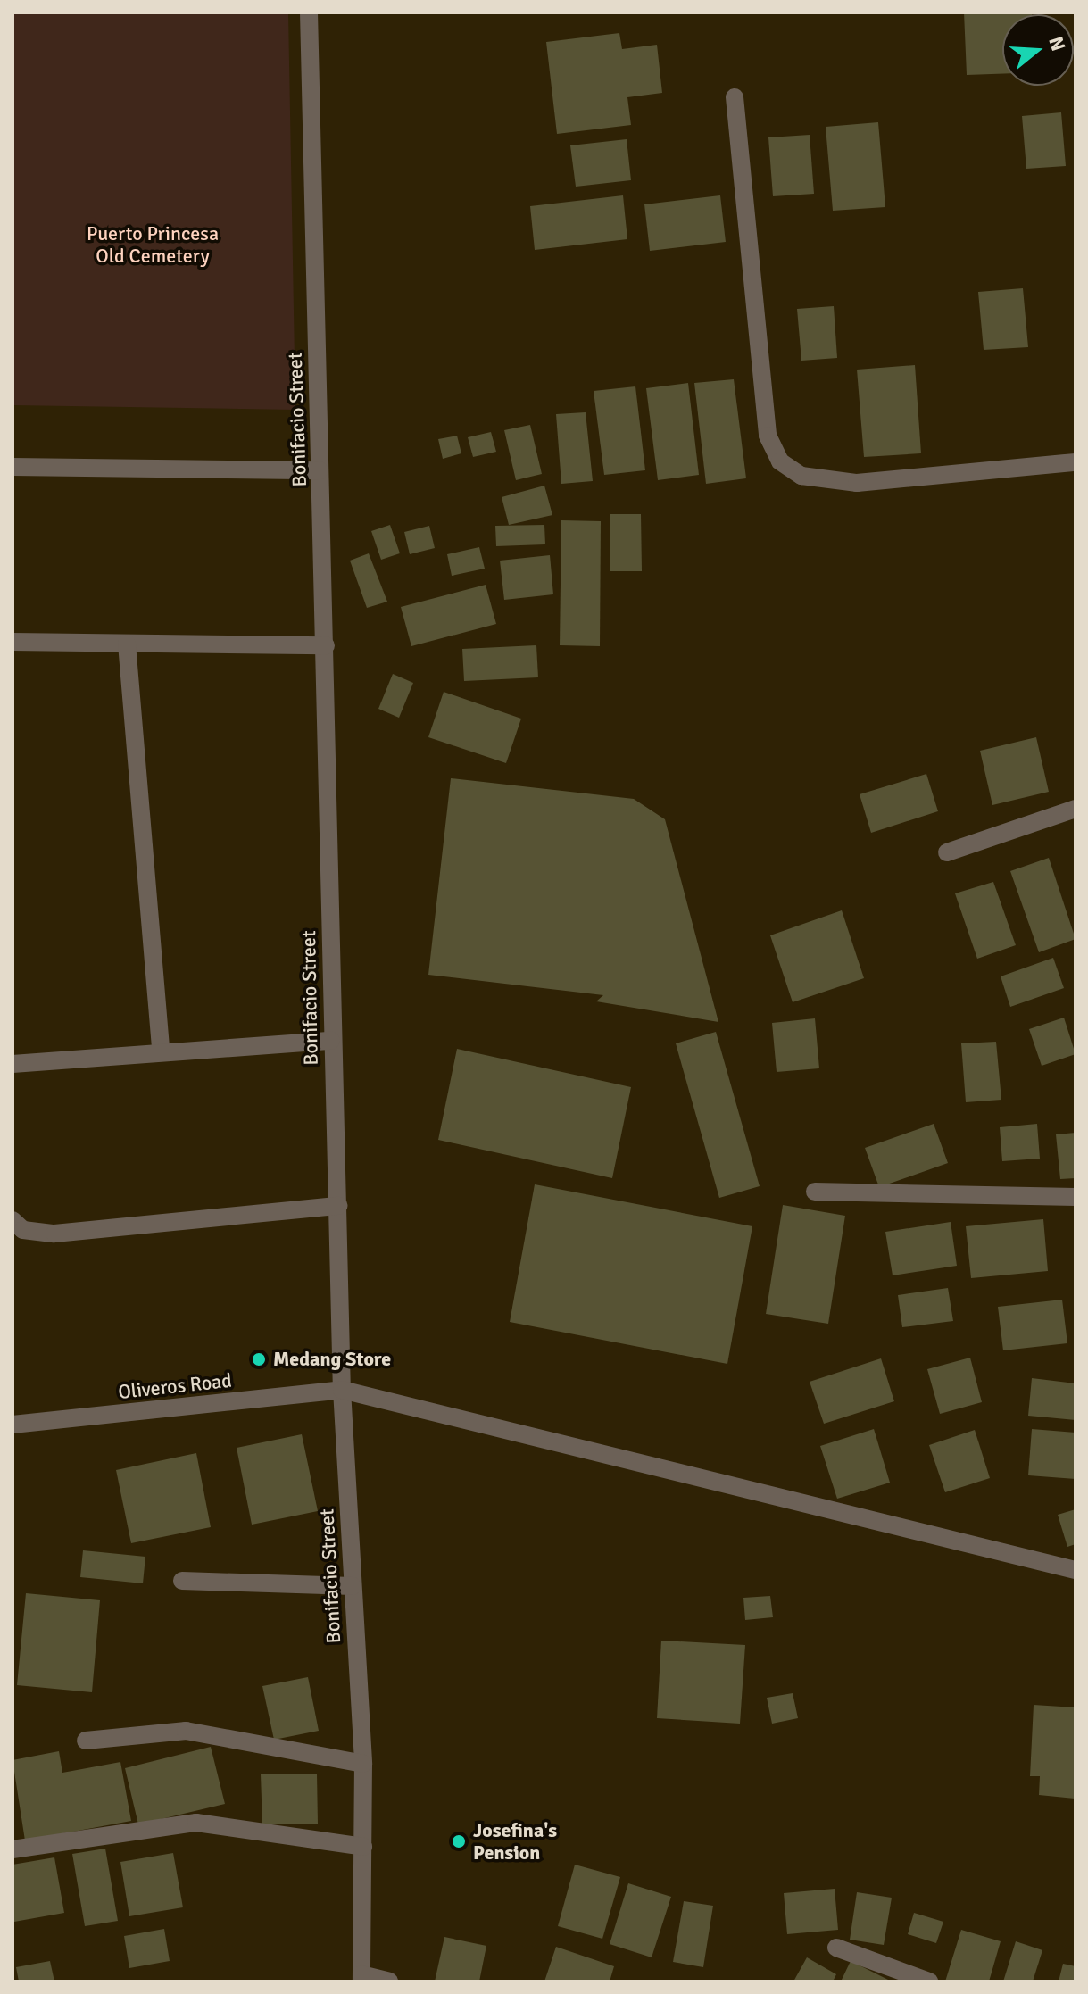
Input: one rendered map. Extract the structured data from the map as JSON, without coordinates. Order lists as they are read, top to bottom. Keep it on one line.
{"streets":{"street":["Bonifacio Street","Oliveros Road"]},"crossings":[["Bonifacio Street","Oliveros Road"]],"parks":["Puerto Princesa Old Cemetery"],"places":["Medang Store","Josefina's Pension"],"north":"right"}
